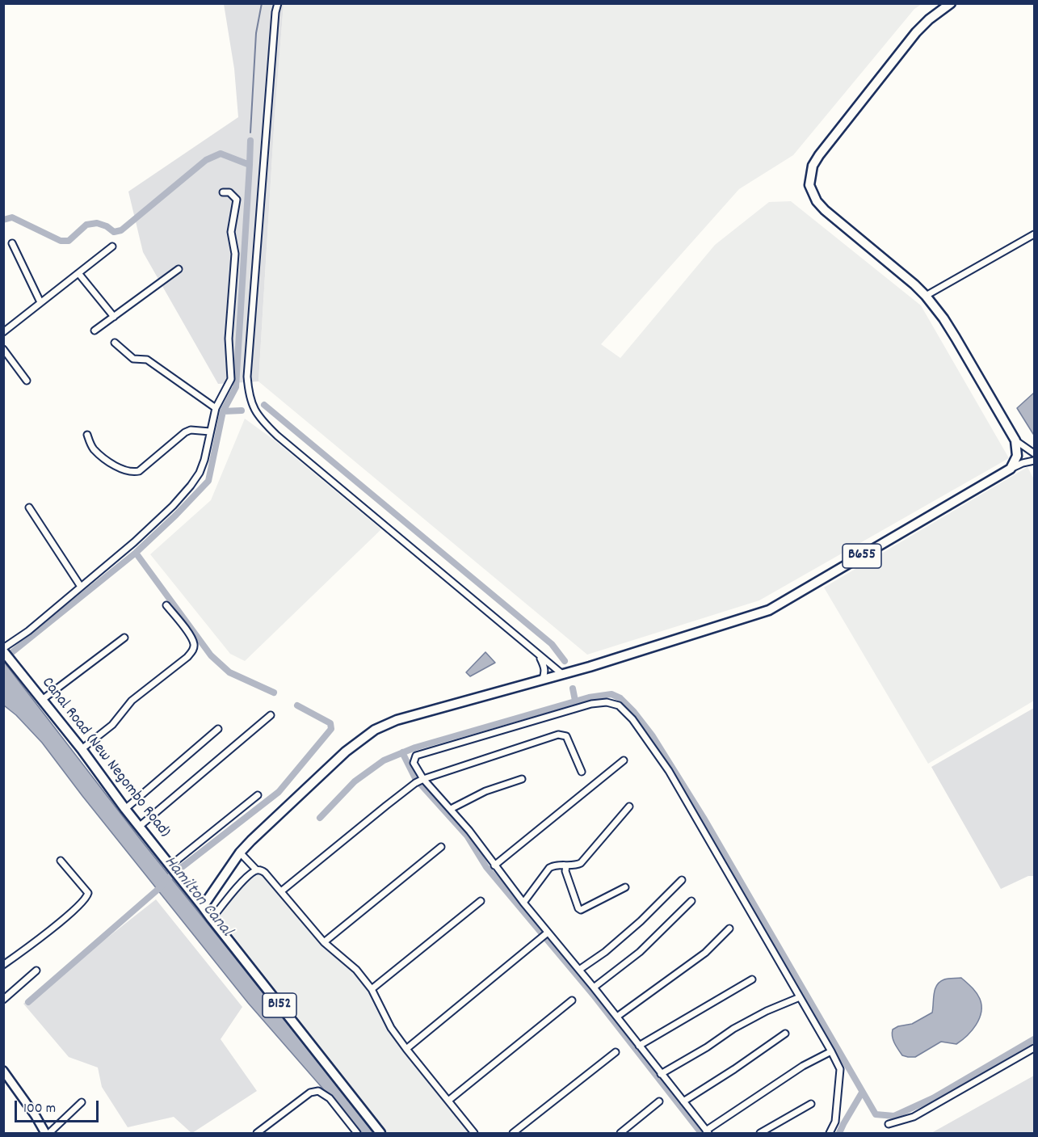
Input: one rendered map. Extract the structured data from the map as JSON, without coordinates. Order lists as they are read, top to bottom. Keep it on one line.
{"streets":{"main road":["B655","Canal Road (New Negombo Road)","B152"]},"crossings":[["B655","Canal Road (New Negombo Road)"]],"water":["Hamilton Canal"],"scale_bar":"100 m"}
